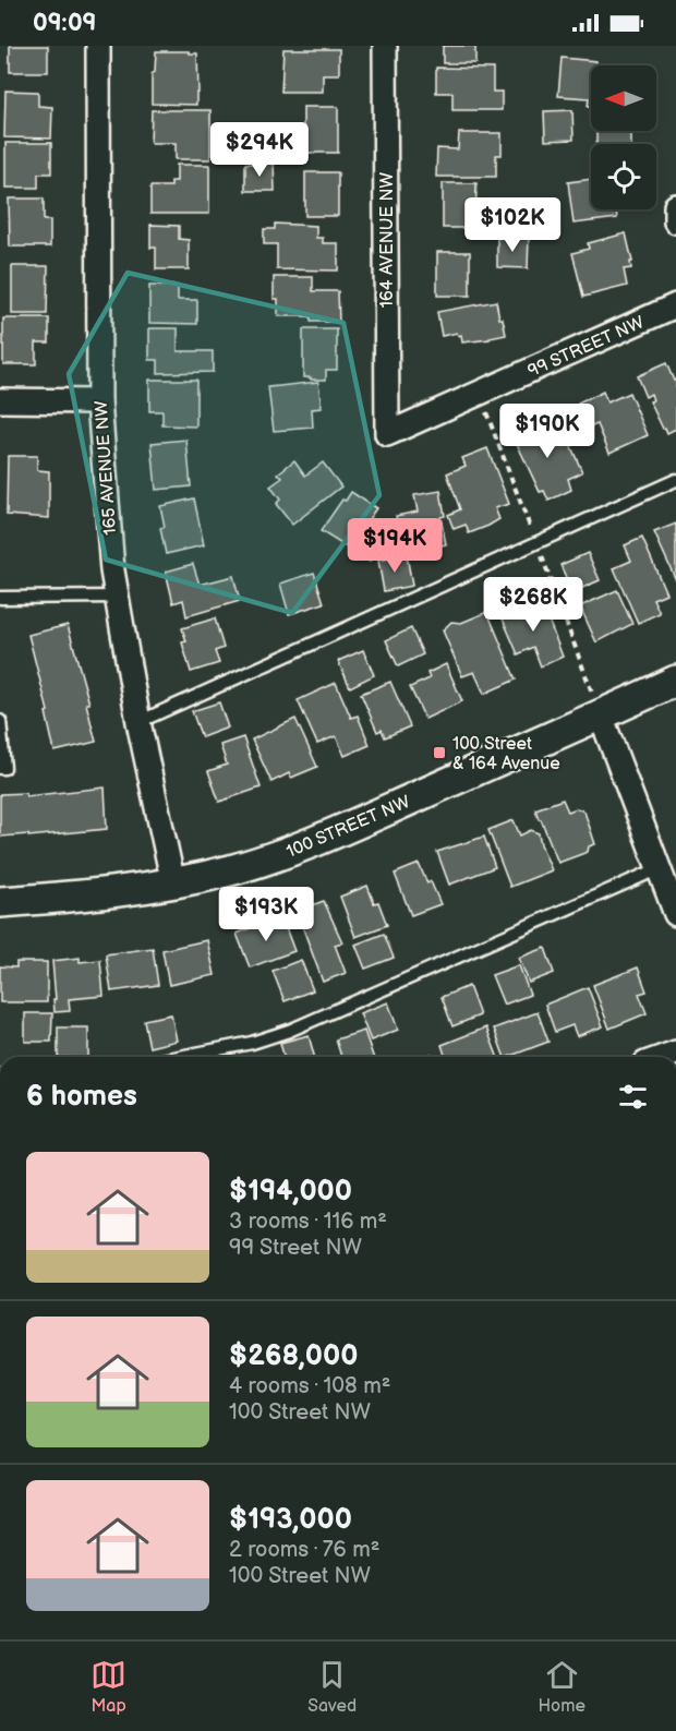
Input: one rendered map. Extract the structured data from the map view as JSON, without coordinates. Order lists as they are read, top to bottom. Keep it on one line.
{"streets":{"street":["164 AVENUE NW","99 STREET NW","165 AVENUE NW","100 STREET NW"]},"crossings":[["164 AVENUE NW","99 STREET NW"],["165 AVENUE NW","100 STREET NW"]],"places":{"transit":["100 Street & 164 Avenue"]},"north":"left","page":{"status":"09:09","price":["$294K","$102K","$190K","$194K","$268K","$193K"],"heading":"6 homes","list":[{"name":"$194,000","note":"3 rooms · 116 m² · 99 Street NW"},{"name":"$268,000","note":"4 rooms · 108 m² · 100 Street NW"},{"name":"$193,000","note":"2 rooms · 76 m² · 100 Street NW"}],"tabs":["Map","Saved","Home"]}}
